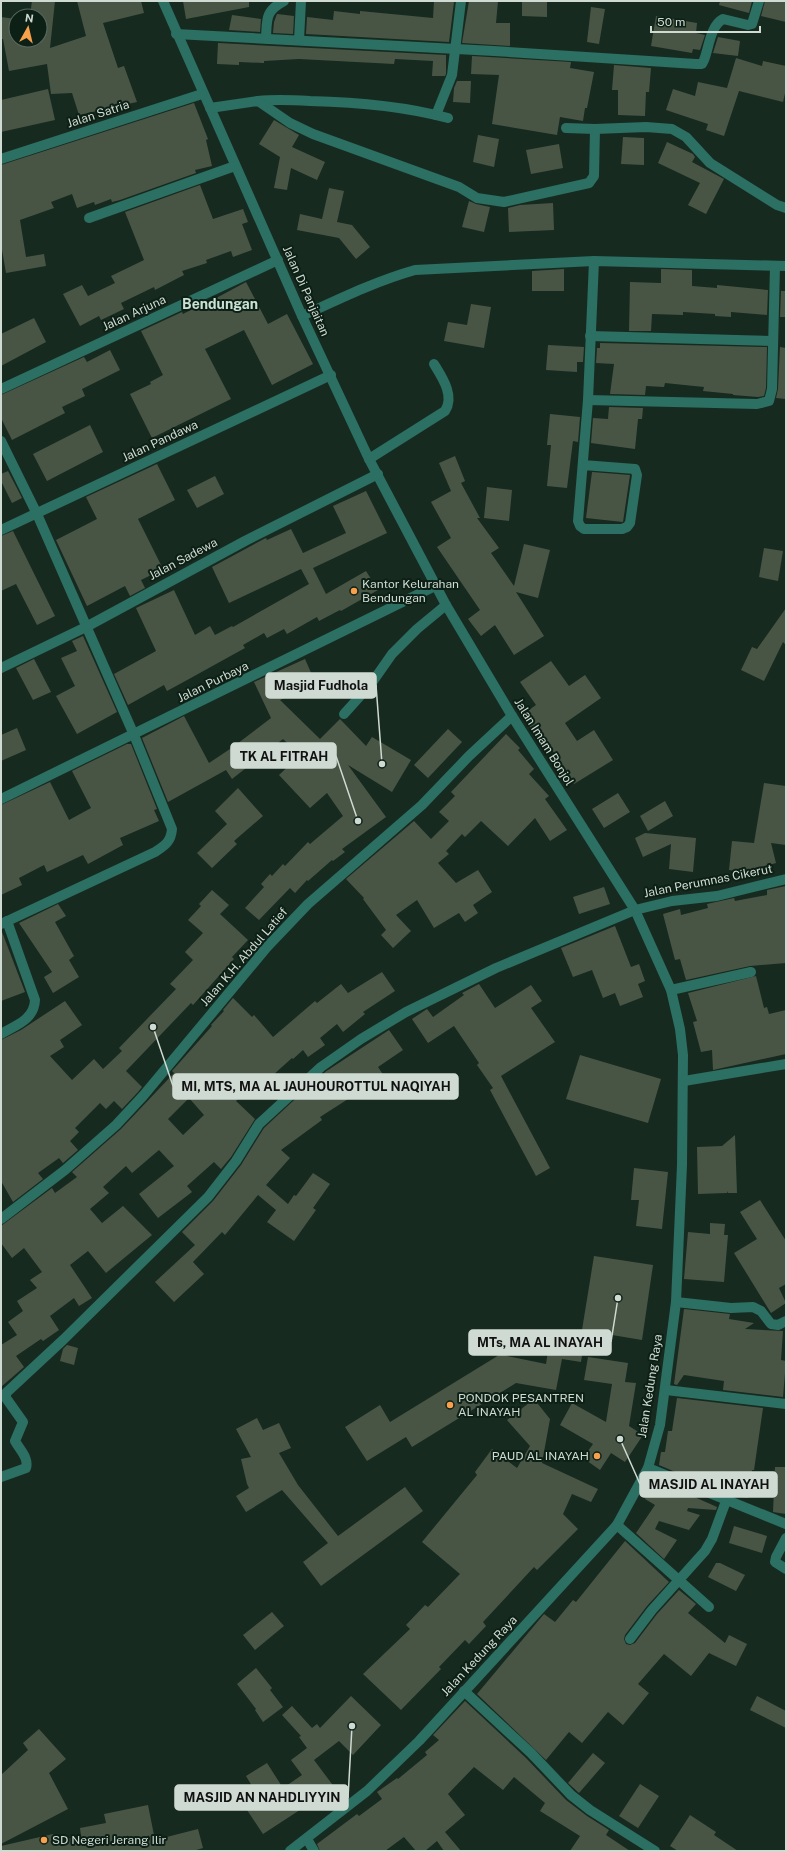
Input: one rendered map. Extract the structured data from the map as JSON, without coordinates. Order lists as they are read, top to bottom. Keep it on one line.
{"streets":{"street":["Jalan Satria","Jalan Di Panjaitan","Jalan Arjuna","Jalan Pandawa","Jalan Sadewa","Jalan Purbaya","Jalan Imam Bonjol","Jalan Perumnas Cikerut","Jalan K.H. Abdul Latief","Jalan Kedung Raya"]},"crossings":[["Jalan Satria","Jalan Di Panjaitan"],["Jalan Di Panjaitan","Jalan Arjuna"],["Jalan Di Panjaitan","Jalan Pandawa"],["Jalan Di Panjaitan","Jalan Sadewa"],["Jalan Di Panjaitan","Jalan Purbaya"],["Jalan Di Panjaitan","Jalan Imam Bonjol"],["Jalan Purbaya","Jalan Imam Bonjol"],["Jalan Imam Bonjol","Jalan Perumnas Cikerut"],["Jalan Imam Bonjol","Jalan K.H. Abdul Latief"],["Jalan Imam Bonjol","Jalan Kedung Raya"],["Jalan Perumnas Cikerut","Jalan Kedung Raya"]],"districts":["Bendungan"],"places":["Kantor Kelurahan Bendungan","Masjid Fudhola","TK AL FITRAH","MI, MTS, MA AL JAUHOUROTTUL NAQIYAH","MTs, MA AL INAYAH","PONDOK PESANTREN AL INAYAH","MASJID AL INAYAH","PAUD AL INAYAH","MASJID AN NAHDLIYYIN","SD Negeri Jerang Ilir"],"scale_bar":"50 m","north":"top"}
